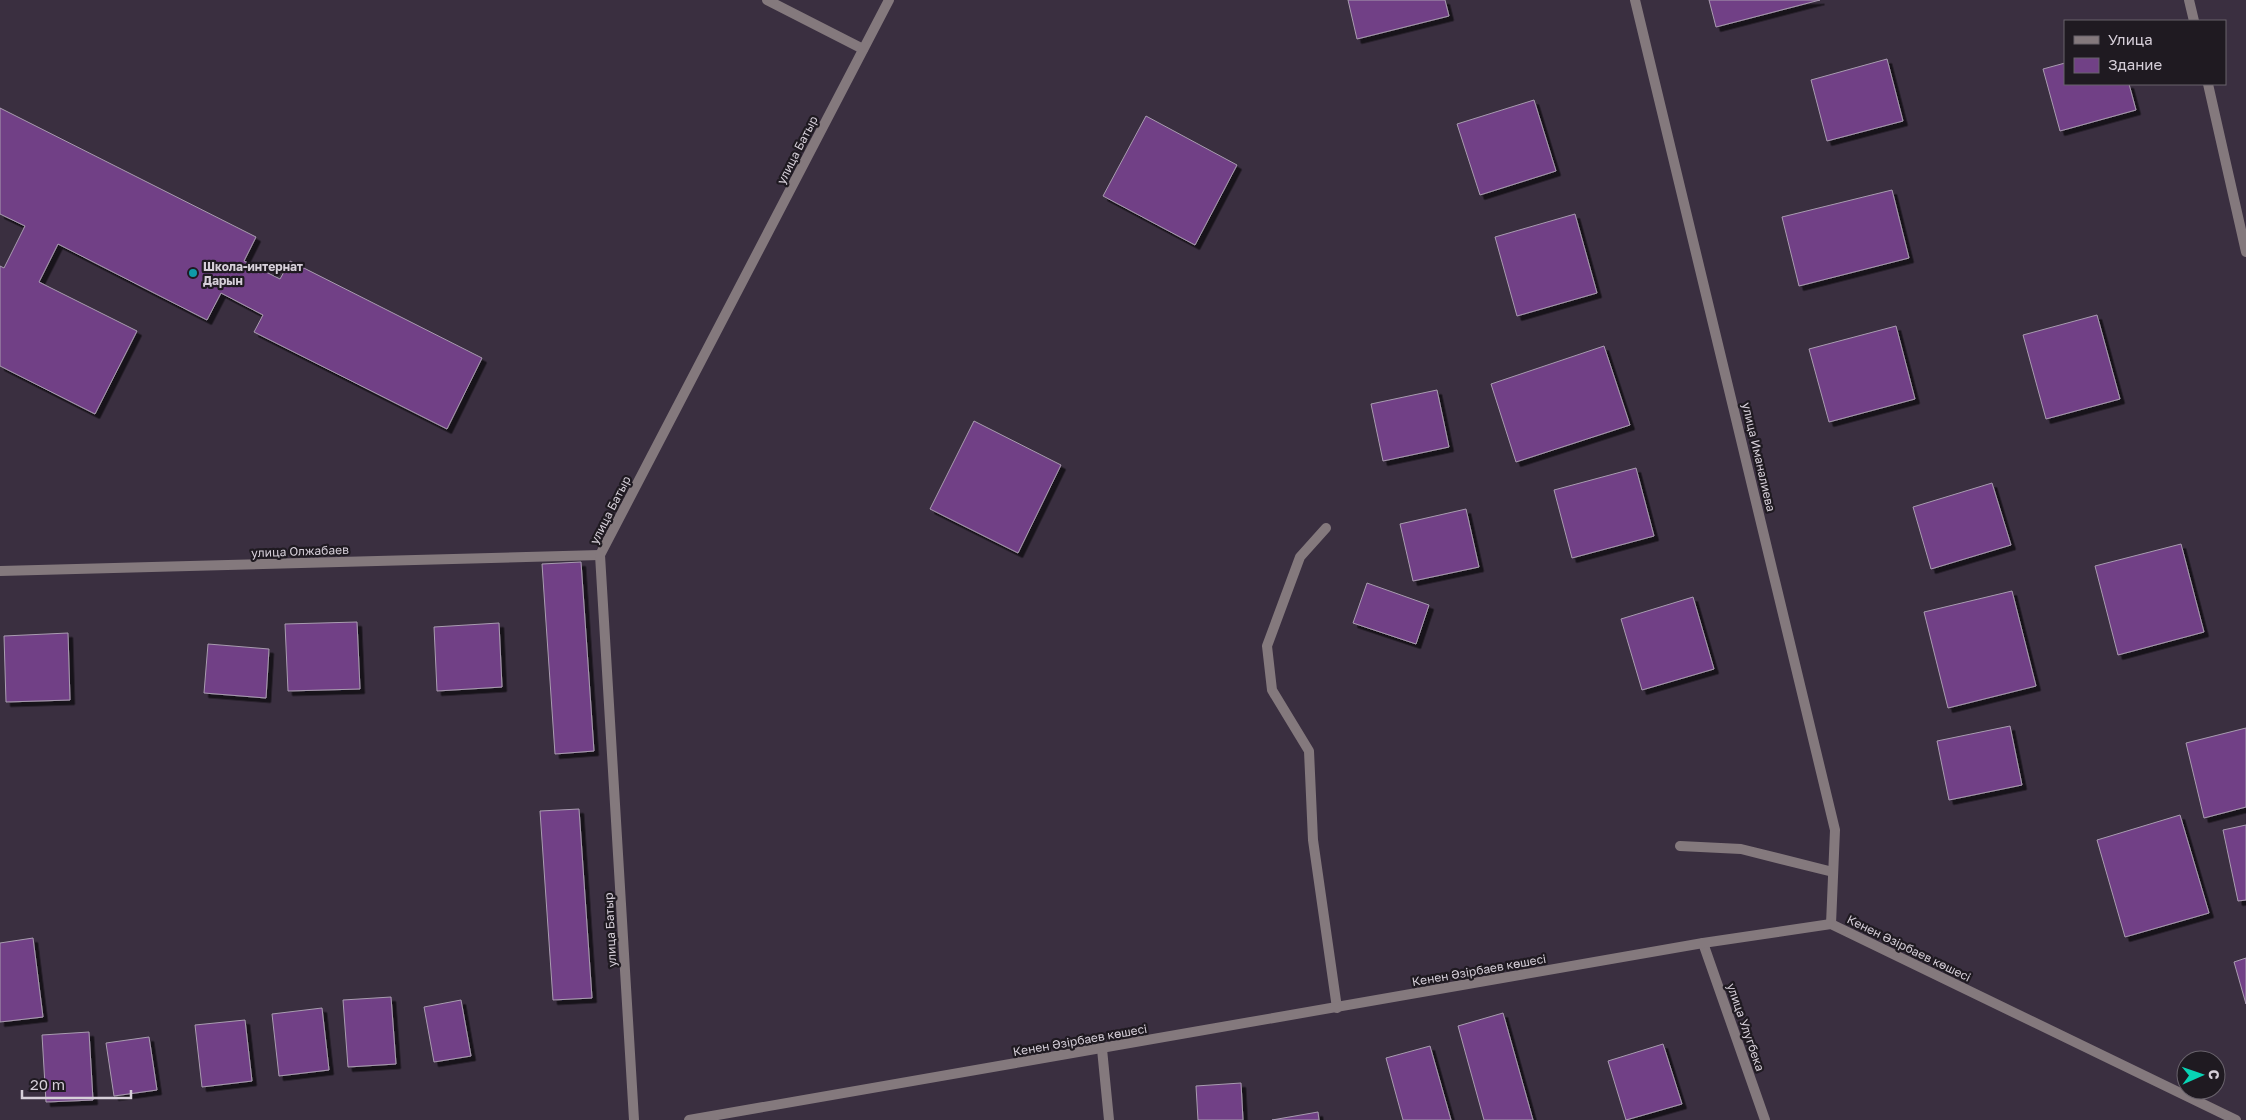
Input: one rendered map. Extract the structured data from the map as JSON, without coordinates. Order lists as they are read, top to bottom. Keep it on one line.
{"streets":{"street":["улица Батыр","улица Иманалиева","улица Олжабаев","Кенен Әзірбаев көшесі","улица Улугбека"]},"crossings":[["улица Батыр","улица Олжабаев"],["улица Иманалиева","Кенен Әзірбаев көшесі"],["Кенен Әзірбаев көшесі","улица Улугбека"]],"places":["Школа-интернат Дарын"],"legend":["Улица","Здание"],"scale_bar":"20 m","north":"right"}
